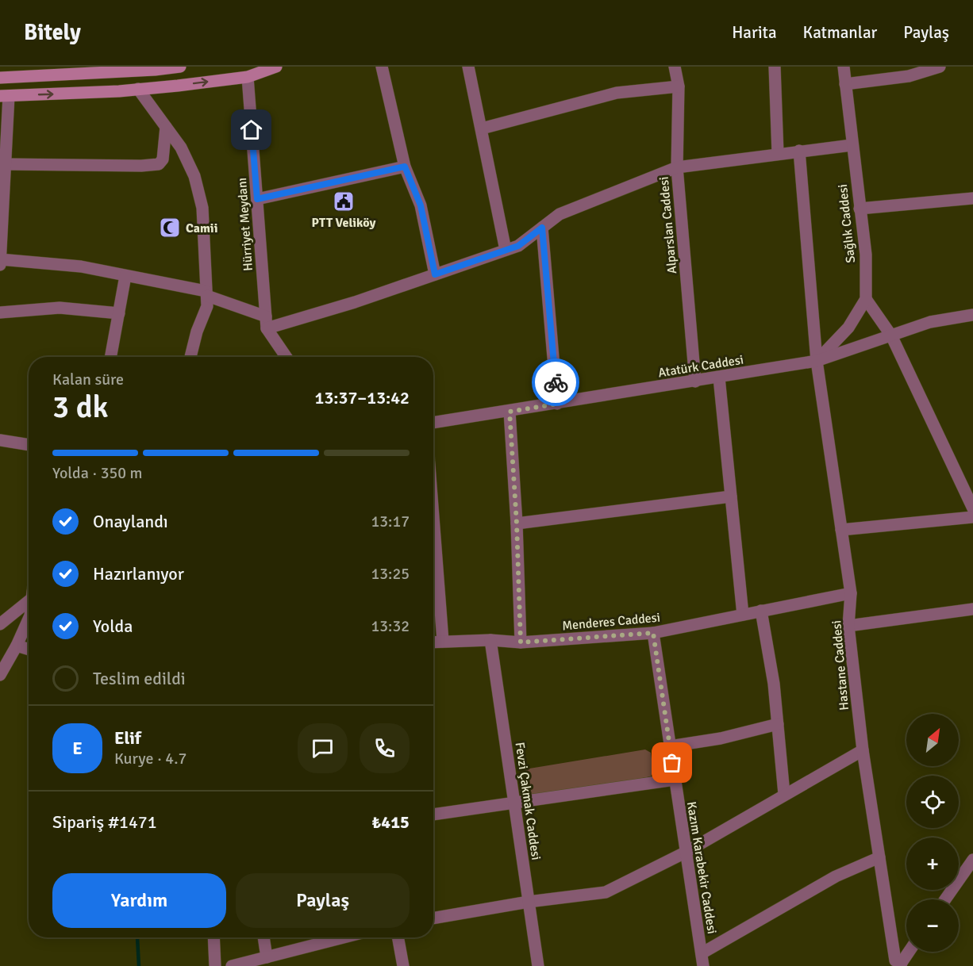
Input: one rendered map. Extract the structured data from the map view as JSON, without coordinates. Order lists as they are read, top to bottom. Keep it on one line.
{"streets":{"street":["Sağlık Caddesi","Hürriyet Meydanı","Alparslan Caddesi","Atatürk Caddesi","Menderes Caddesi","Hastane Caddesi","Fevzi Çakmak Caddesi","Kazım Karabekir Caddesi"]},"crossings":[["Alparslan Caddesi","Atatürk Caddesi"],["Atatürk Caddesi","Hastane Caddesi"],["Menderes Caddesi","Hastane Caddesi"],["Menderes Caddesi","Fevzi Çakmak Caddesi"],["Menderes Caddesi","Kazım Karabekir Caddesi"]],"places":{"public building":["PTT Veliköy"],"mosque":["Camii"]},"north":"top right","page":{"header":"Bitely","nav":["Harita","Katmanlar","Paylaş"],"heading":["3 dk","Kalan süre","13:37–13:42"],"panel":["Elif","Kurye · 4.7","Sipariş #1471","₺415"],"bar":"Yolda · 350 m","list":[["Onaylandı","13:17"],["Hazırlanıyor","13:25"],["Yolda","13:32"],"Teslim edildi"],"map_buttons":["+","−"],"round":"E","buttons":["Yardım","Paylaş"]}}
